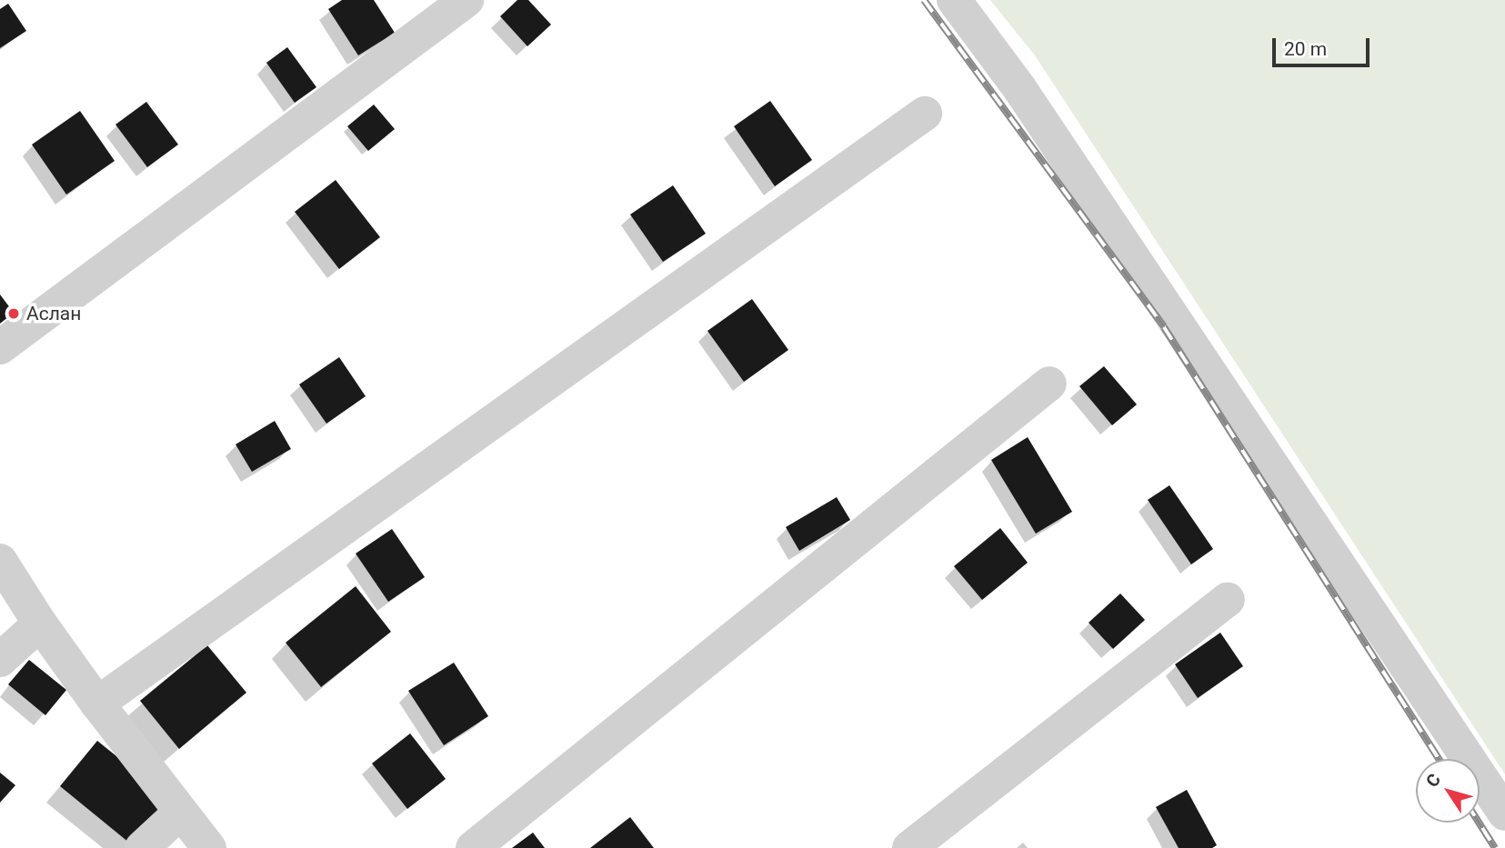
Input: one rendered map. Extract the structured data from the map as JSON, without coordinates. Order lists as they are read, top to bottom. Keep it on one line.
{"places":["Аслан"],"scale_bar":"20 m","north":"top left"}
